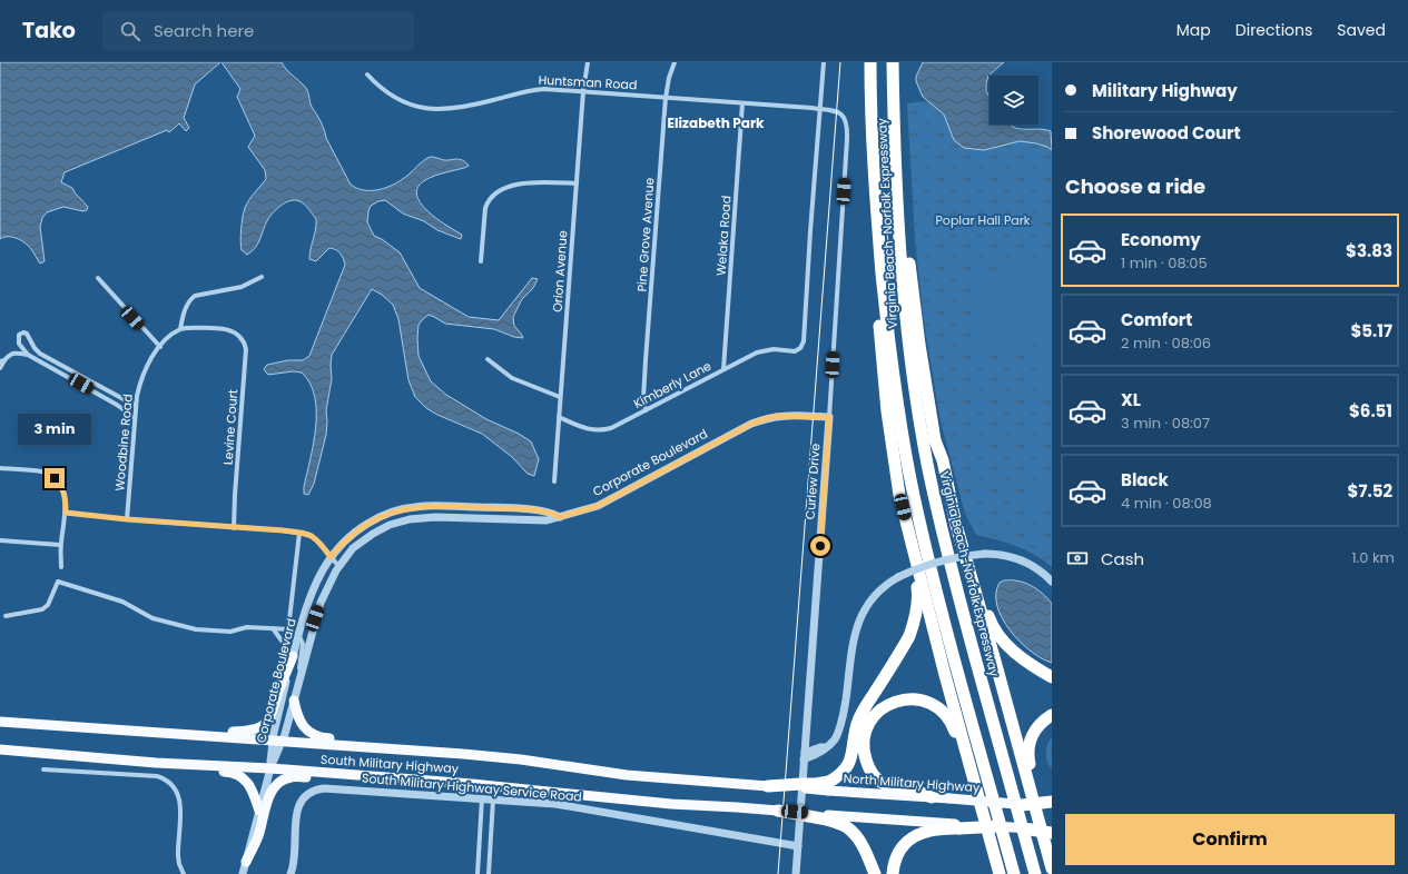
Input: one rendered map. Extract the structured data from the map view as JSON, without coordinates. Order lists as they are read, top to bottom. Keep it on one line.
{"streets":{"highway":["Virginia Beach-Norfolk Expressway"],"main road":["South Military Highway","North Military Highway"],"street":["Huntsman Road","Pine Grove Avenue","Welaka Road","Orion Avenue","Kimberly Lane","Levine Court","Woodbine Road","Corporate Boulevard","Curlew Drive","South Military Highway Service Road"]},"crossings":[["Huntsman Road","Pine Grove Avenue"],["Huntsman Road","Welaka Road"],["Huntsman Road","Orion Avenue"],["Huntsman Road","Kimberly Lane"],["Huntsman Road","Curlew Drive"],["Pine Grove Avenue","Kimberly Lane"],["Welaka Road","Kimberly Lane"],["Orion Avenue","Kimberly Lane"],["Kimberly Lane","Curlew Drive"],["Levine Court","Woodbine Road"],["Corporate Boulevard","Curlew Drive"],["Corporate Boulevard","South Military Highway"],["Curlew Drive","South Military Highway Service Road"]],"districts":["Elizabeth Park"],"parks":["Poplar Hall Park"],"page":{"header":"Tako","search":"Search here","nav":["Map","Directions","Saved"],"banner":["Military Highway","Shorewood Court"],"heading":"Choose a ride","list":[{"name":"Economy","note":"1 min · 08:05","value":"$3.83"},{"name":"Comfort","note":"2 min · 08:06","value":"$5.17"},{"name":"XL","note":"3 min · 08:07","value":"$6.51"},{"name":"Black","note":"4 min · 08:08","value":"$7.52"}],"bubble":"3 min","pay":["Cash","1.0 km"],"buttons":"Confirm"}}
